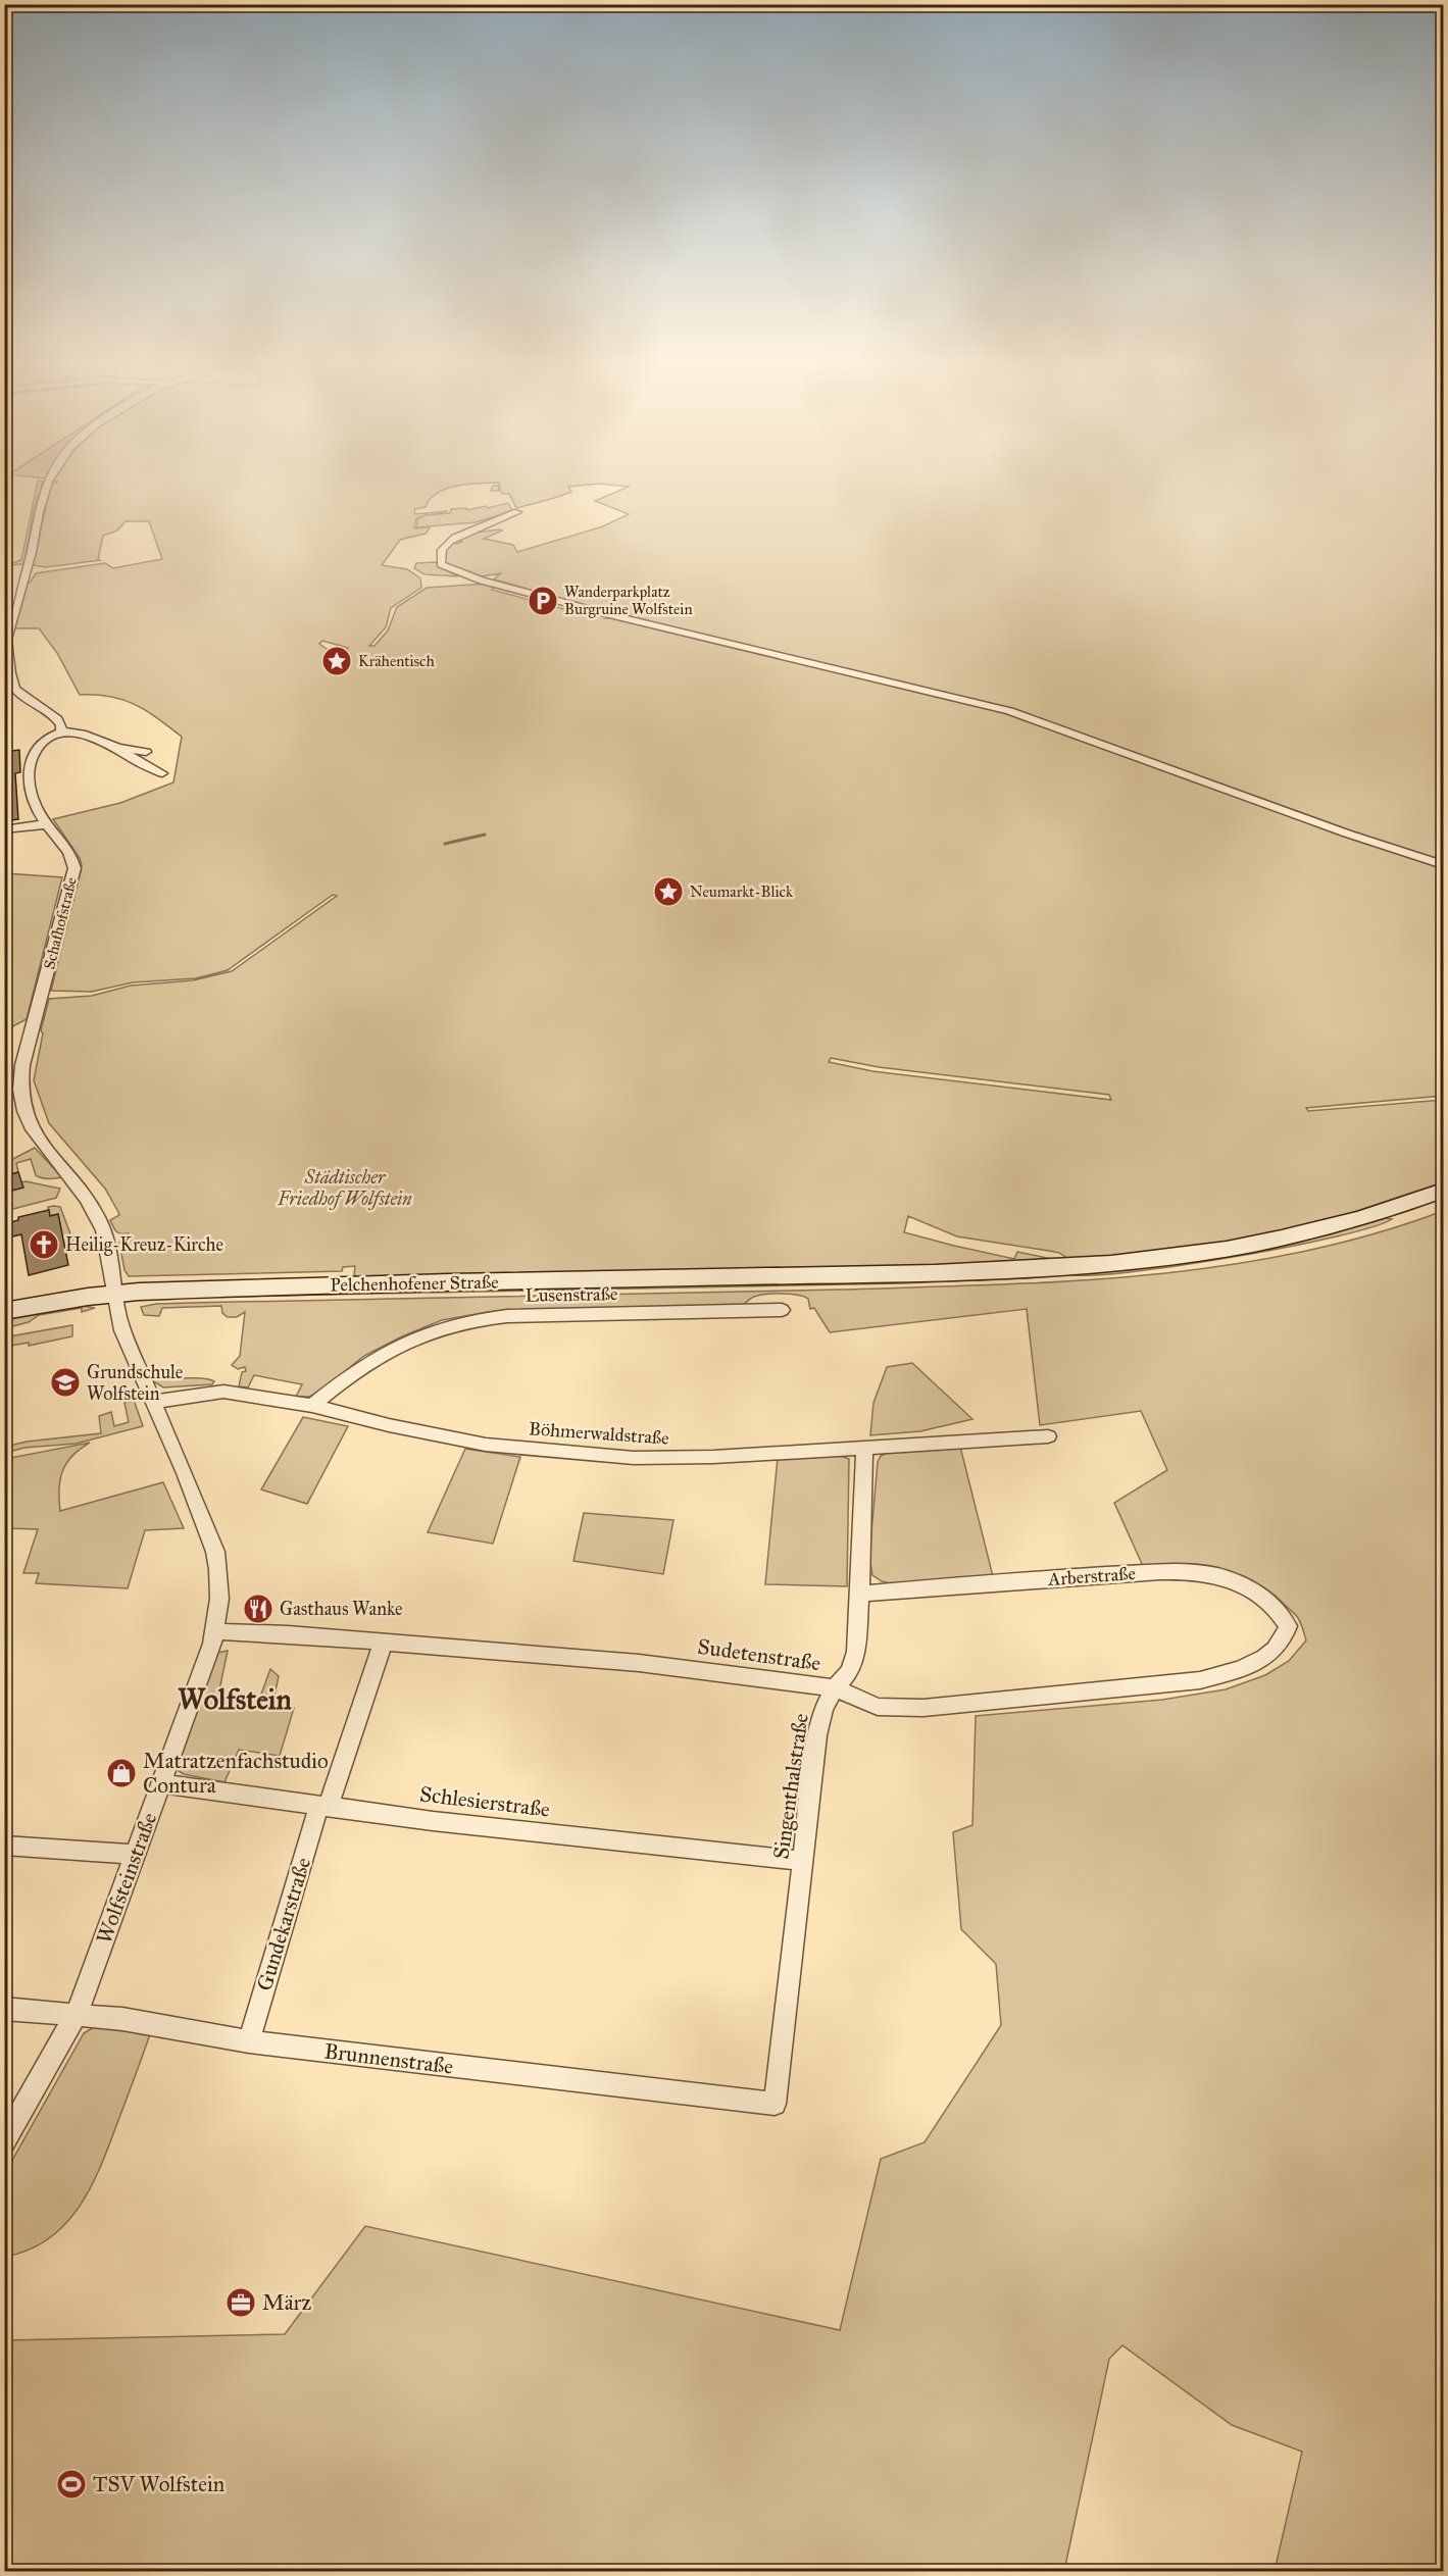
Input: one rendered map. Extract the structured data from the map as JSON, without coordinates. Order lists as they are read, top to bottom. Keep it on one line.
{"streets":{"main road":["Pelchenhofener Straße"],"street":["Schafhofstraße","Lusenstraße","Böhmerwaldstraße","Arberstraße","Sudetenstraße","Singenthalstraße","Schlesierstraße","Wolfsteinstraße","Gundekarstraße","Brunnenstraße"]},"crossings":[["Schafhofstraße","Pelchenhofener Straße"],["Schafhofstraße","Wolfsteinstraße"],["Pelchenhofener Straße","Wolfsteinstraße"],["Lusenstraße","Böhmerwaldstraße"],["Böhmerwaldstraße","Singenthalstraße"],["Böhmerwaldstraße","Wolfsteinstraße"],["Arberstraße","Sudetenstraße"],["Arberstraße","Singenthalstraße"],["Sudetenstraße","Singenthalstraße"],["Sudetenstraße","Wolfsteinstraße"],["Sudetenstraße","Gundekarstraße"],["Singenthalstraße","Schlesierstraße"],["Singenthalstraße","Brunnenstraße"],["Schlesierstraße","Wolfsteinstraße"],["Schlesierstraße","Gundekarstraße"],["Wolfsteinstraße","Brunnenstraße"],["Gundekarstraße","Brunnenstraße"]],"districts":["Wolfstein"],"parks":["Städtischer Friedhof Wolfstein"],"places":{"parking":["Wanderparkplatz Burgruine Wolfstein"],"place":["Krähentisch","Neumarkt-Blick"],"church":["Heilig-Kreuz-Kirche"],"school or university":["Grundschule Wolfstein"],"restaurant":["Gasthaus Wanke"],"shop":["Matratzenfachstudio Contura"],"office":["März"],"sports":["TSV Wolfstein"]}}
